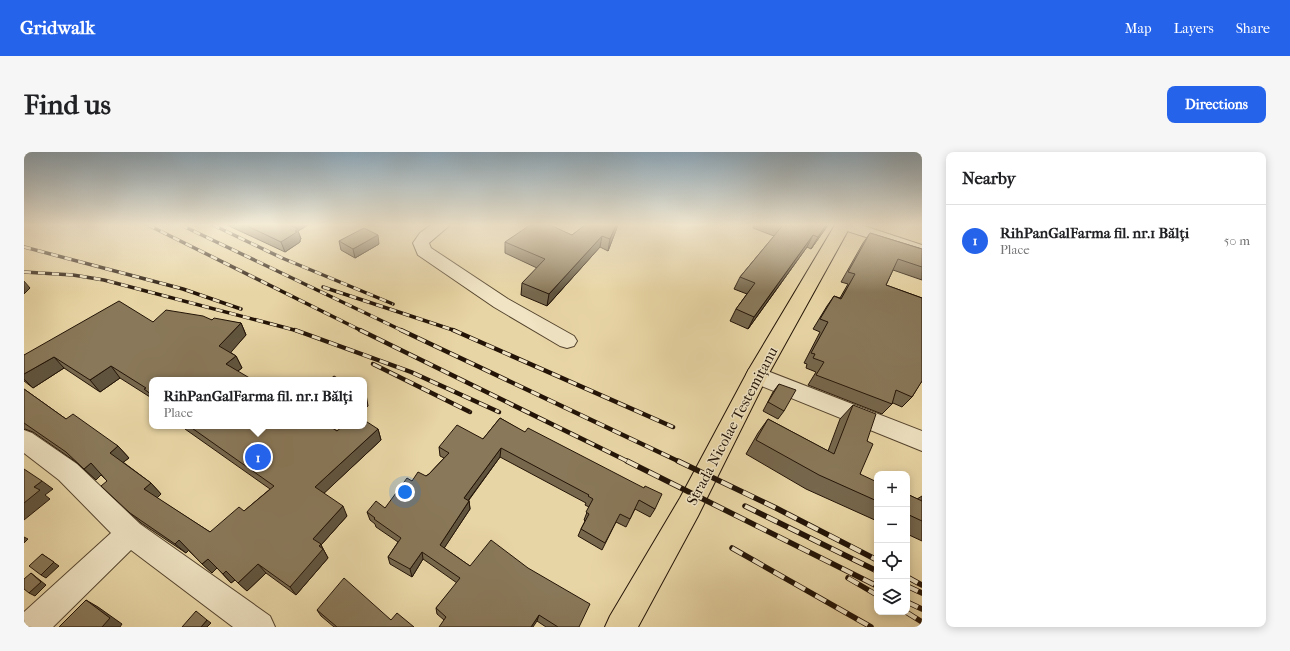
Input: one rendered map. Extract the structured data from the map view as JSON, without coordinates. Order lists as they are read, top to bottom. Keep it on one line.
{"streets":{"main road":["Strada Nicolae Testemițanu"]},"page":{"header":"Gridwalk","nav":["Map","Layers","Share"],"buttons":"Directions","title":"Find us","heading":"Nearby","list":[{"mark":"1","name":"RihPanGalFarma fil. nr.1 Bălți","note":"Place","value":"50 m"}],"popup":["RihPanGalFarma fil. nr.1 Bălți","Place"],"pins":"1","map_buttons":["+","−"]}}
